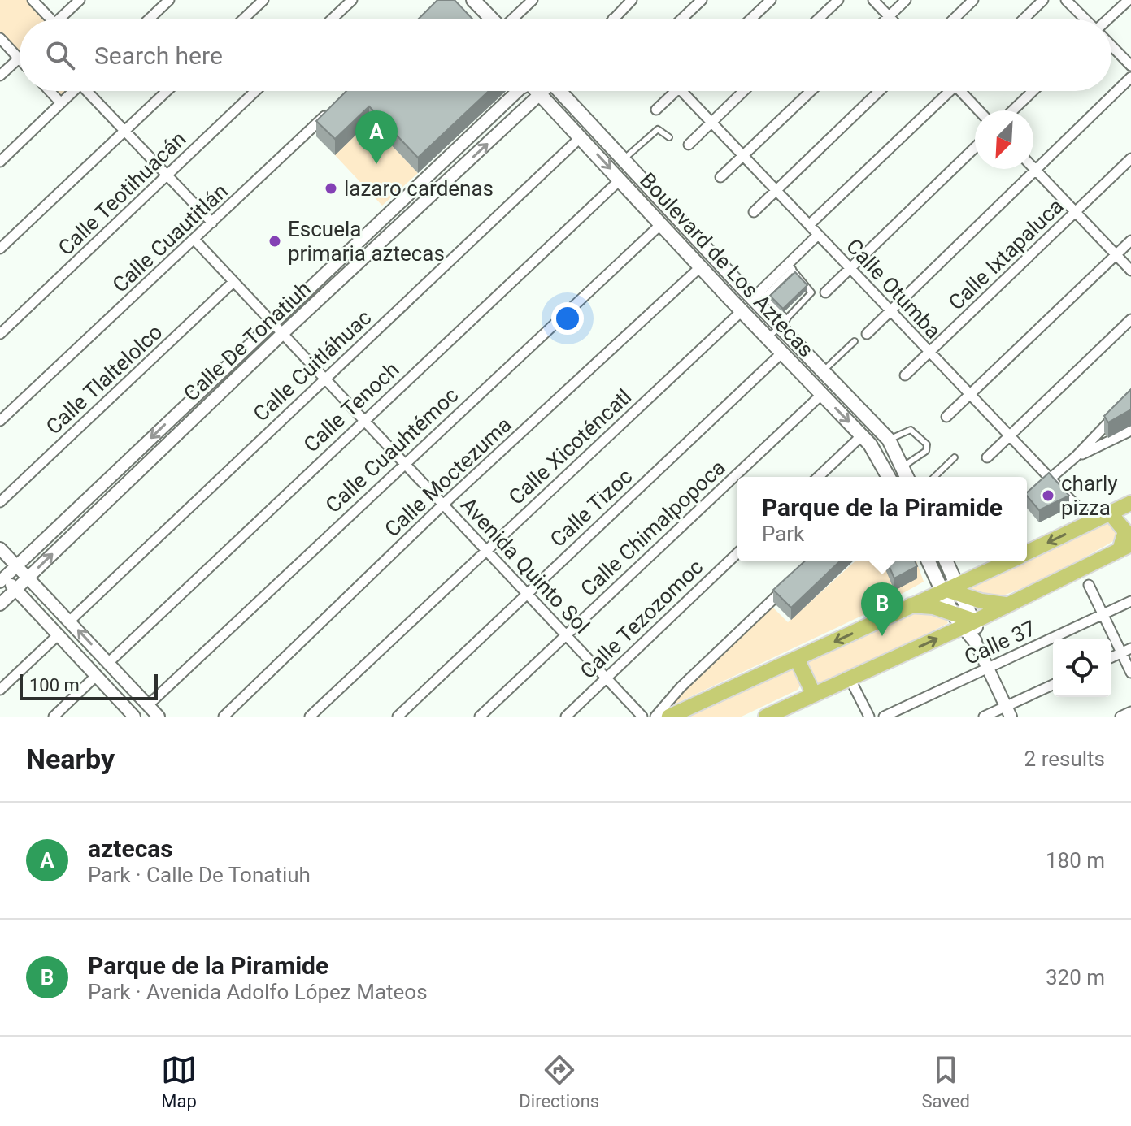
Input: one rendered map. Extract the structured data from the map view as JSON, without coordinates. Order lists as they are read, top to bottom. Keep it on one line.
{"streets":{"main road":["Boulevard de Los Aztecas"],"street":["Calle Teotihuacán","Calle Cuautitlán","Calle Ixtapaluca","Calle Otumba","Calle De Tonatiuh","Calle Cuitláhuac","Calle Tlaltelolco","Calle Tenoch","Calle Xicoténcatl","Calle Cuauhtémoc","Calle Moctezuma","Calle Tizoc","Calle Chimalpopoca","Avenida Quinto Sol","Calle Tezozomoc","Calle 37"]},"crossings":[["Calle Cuautitlán","Avenida Quinto Sol"],["Calle Ixtapaluca","Calle Otumba"],["Boulevard de Los Aztecas","Calle De Tonatiuh"],["Boulevard de Los Aztecas","Calle Cuitláhuac"],["Boulevard de Los Aztecas","Calle Tenoch"],["Boulevard de Los Aztecas","Calle Xicoténcatl"],["Boulevard de Los Aztecas","Calle Cuauhtémoc"],["Boulevard de Los Aztecas","Calle Moctezuma"],["Boulevard de Los Aztecas","Calle Tizoc"],["Boulevard de Los Aztecas","Calle Chimalpopoca"],["Calle De Tonatiuh","Avenida Quinto Sol"],["Calle Cuitláhuac","Avenida Quinto Sol"],["Calle Tlaltelolco","Avenida Quinto Sol"],["Calle Tenoch","Avenida Quinto Sol"],["Calle Xicoténcatl","Avenida Quinto Sol"],["Calle Cuauhtémoc","Avenida Quinto Sol"],["Calle Moctezuma","Avenida Quinto Sol"],["Calle Tizoc","Avenida Quinto Sol"],["Calle Chimalpopoca","Avenida Quinto Sol"],["Avenida Quinto Sol","Calle Tezozomoc"]],"places":["lazaro cardenas","Escuela primaria aztecas","charly pizza"],"scale_bar":"100 m","north":"bottom left","page":{"search":"Search here","pins":["A","B"],"popup":["Parque de la Piramide","Park"],"scale":"100 m","heading":["Nearby","2 results"],"list":[{"mark":"A","name":"aztecas","note":"Park · Calle De Tonatiuh","value":"180 m"},{"mark":"B","name":"Parque de la Piramide","note":"Park · Avenida Adolfo López Mateos","value":"320 m"}],"nav":["Map","Directions","Saved"]}}
